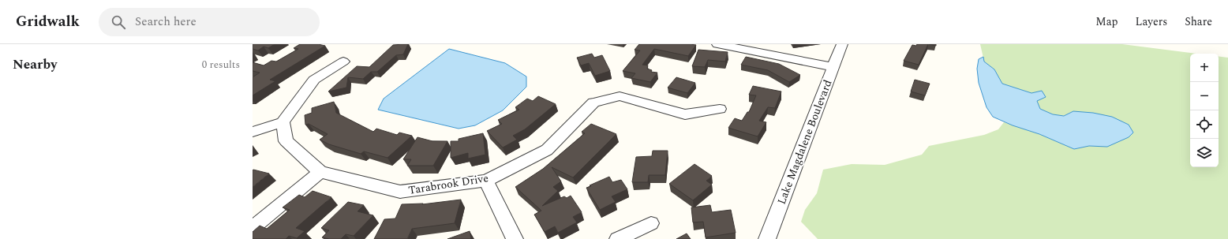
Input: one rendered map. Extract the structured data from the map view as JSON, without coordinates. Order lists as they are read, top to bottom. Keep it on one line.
{"streets":{"street":["Lake Magdalene Boulevard","Tarabrook Drive"]},"page":{"header":"Gridwalk","search":"Search here","nav":["Map","Layers","Share"],"heading":["Nearby","0 results"],"map_buttons":["+","−"]}}
